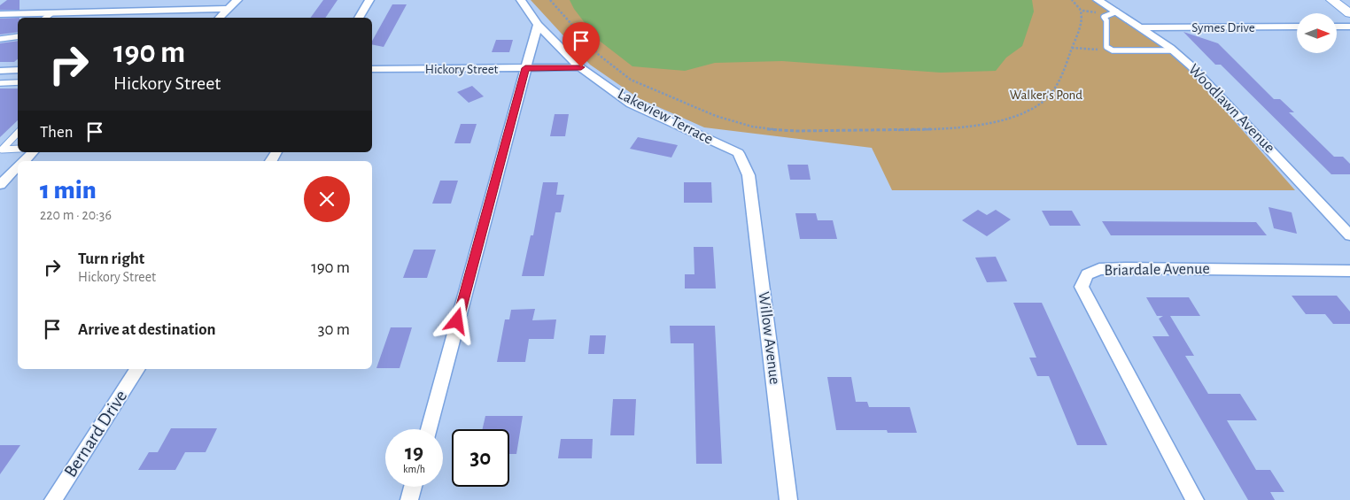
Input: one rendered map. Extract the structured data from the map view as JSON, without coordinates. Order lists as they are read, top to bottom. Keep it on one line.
{"streets":{"street":["Symes Drive","Hickory Street","Woodlawn Avenue","Lakeview Terrace","Briardale Avenue","Willow Avenue","Bernard Drive"]},"crossings":[["Symes Drive","Woodlawn Avenue"],["Hickory Street","Lakeview Terrace"],["Lakeview Terrace","Willow Avenue"]],"parks":["Walker's Pond"],"north":"right","page":{"turn":["190 m","Hickory Street"],"then":"Then","heading":["1 min","220 m · 20:36"],"list":[{"name":"Turn right","note":"Hickory Street","value":"190 m"},{"name":"Arrive at destination","value":"30 m"}],"speed":"19 km/h","limit":"30"}}
